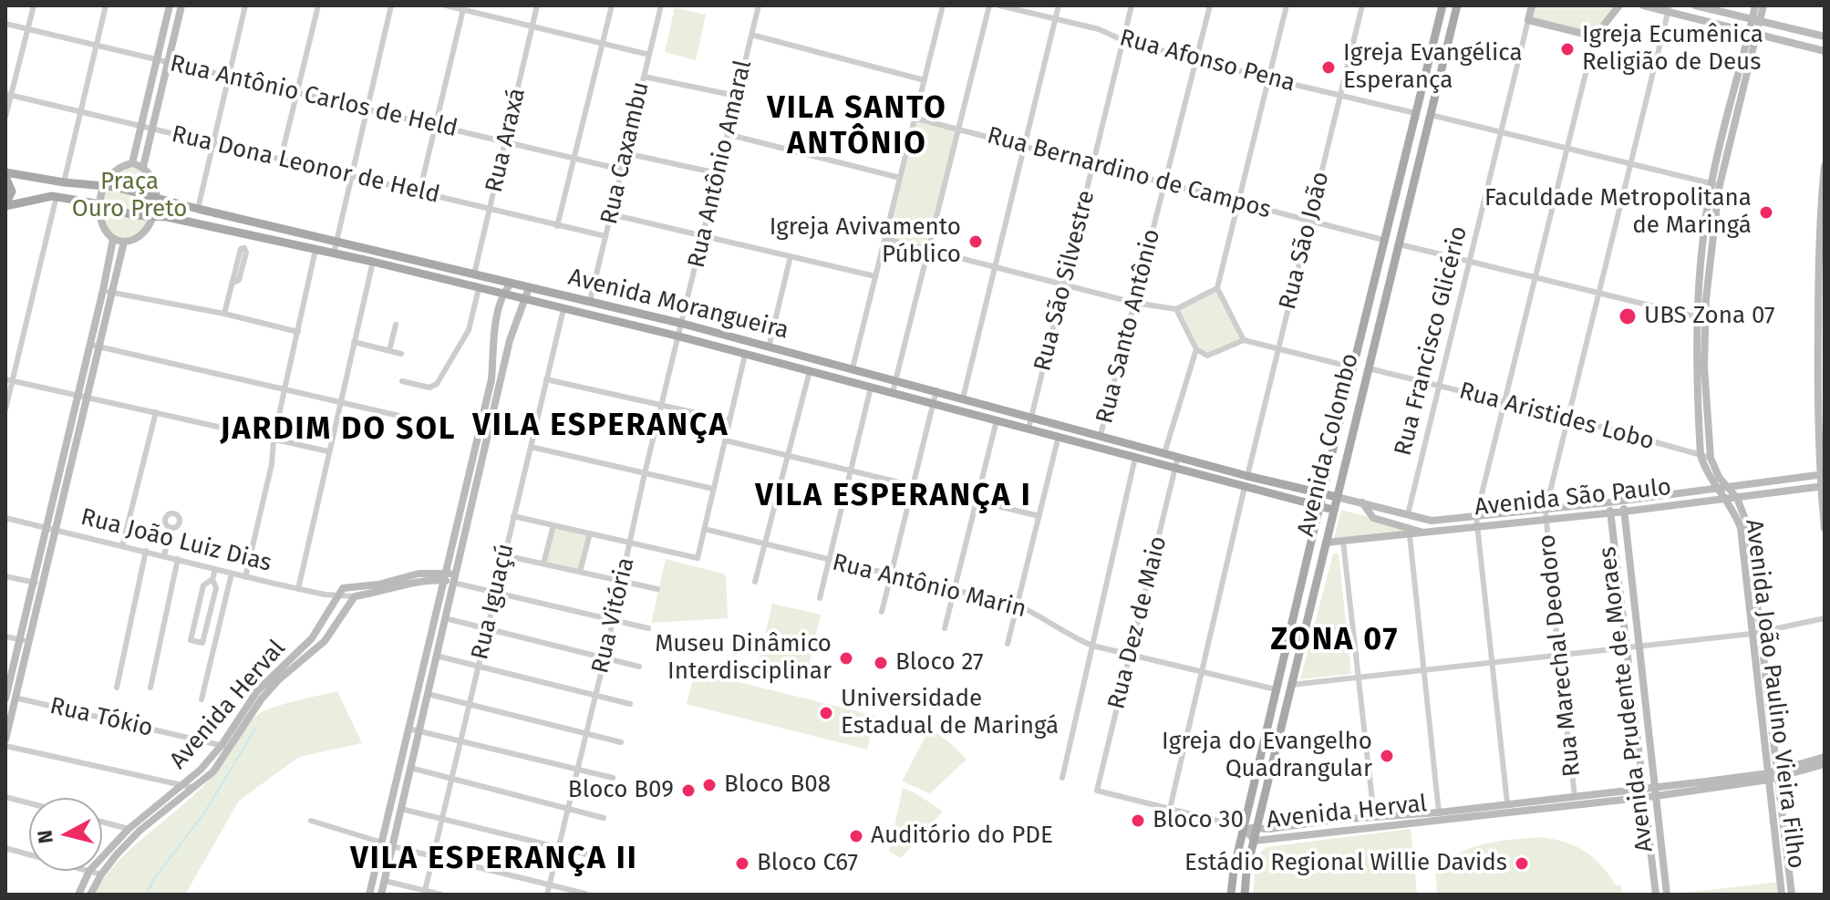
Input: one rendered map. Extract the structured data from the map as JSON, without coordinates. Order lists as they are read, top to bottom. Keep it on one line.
{"streets":{"main road":["Avenida Morangueira","Rua Francisco Glicério","Avenida Colombo","Avenida São Paulo","Rua João Luiz Dias","Avenida João Paulino Vieira Filho","Avenida Prudente de Moraes","Avenida Herval"],"street":["Rua Afonso Pena","Rua Antônio Carlos de Held","Rua Araxá","Rua Caxambu","Rua Antônio Amaral","Rua Dona Leonor de Held","Rua Bernardino de Campos","Rua São João","Rua São Silvestre","Rua Santo Antônio","Rua Aristides Lobo","Rua Antônio Marin","Rua Iguaçú","Rua Vitória","Rua Dez de Maio","Rua Marechal Deodoro","Rua Tókio"]},"crossings":[["Rua Afonso Pena","Rua São João"],["Rua Afonso Pena","Rua São Silvestre"],["Rua Afonso Pena","Rua Santo Antônio"],["Rua Afonso Pena","Avenida Colombo"],["Rua Antônio Carlos de Held","Rua Araxá"],["Rua Antônio Carlos de Held","Rua Caxambu"],["Rua Araxá","Rua Dona Leonor de Held"],["Rua Araxá","Avenida Morangueira"],["Rua Caxambu","Rua Dona Leonor de Held"],["Rua Caxambu","Avenida Morangueira"],["Rua Antônio Amaral","Avenida Morangueira"],["Rua Antônio Amaral","Rua Vitória"],["Rua Bernardino de Campos","Rua São João"],["Rua Bernardino de Campos","Rua São Silvestre"],["Rua Bernardino de Campos","Rua Santo Antônio"],["Rua Bernardino de Campos","Avenida Colombo"],["Rua São João","Avenida Morangueira"],["Rua São Silvestre","Avenida Morangueira"],["Avenida Morangueira","Rua Santo Antônio"],["Avenida Morangueira","Avenida Colombo"],["Avenida Morangueira","Avenida São Paulo"],["Avenida Morangueira","Rua Iguaçú"],["Avenida Morangueira","Rua Vitória"],["Avenida Morangueira","Rua Dez de Maio"],["Rua Francisco Glicério","Rua Aristides Lobo"],["Rua Francisco Glicério","Avenida São Paulo"],["Rua Aristides Lobo","Avenida Colombo"],["Rua Aristides Lobo","Rua Marechal Deodoro"],["Rua Aristides Lobo","Avenida João Paulino Vieira Filho"],["Avenida Colombo","Avenida São Paulo"],["Avenida Colombo","Rua Antônio Marin"],["Avenida Colombo","Avenida Herval"],["Avenida São Paulo","Rua Marechal Deodoro"],["Avenida São Paulo","Avenida João Paulino Vieira Filho"],["Avenida São Paulo","Avenida Prudente de Moraes"],["Rua João Luiz Dias","Avenida Herval"],["Rua Antônio Marin","Rua Dez de Maio"],["Rua Marechal Deodoro","Avenida Herval"],["Avenida João Paulino Vieira Filho","Avenida Herval"],["Avenida Prudente de Moraes","Avenida Herval"],["Avenida Herval","Rua Tókio"]],"districts":["VILA SANTO ANTÔNIO","VILA ESPERANÇA","JARDIM DO SOL","VILA ESPERANÇA I","ZONA 07","VILA ESPERANÇA II"],"parks":["Praça Ouro Preto"],"places":["Igreja Ecumênica Religião de Deus","Igreja Evangélica Esperança","Faculdade Metropolitana de Maringá","Igreja Avivamento Público","UBS Zona 07","Museu Dinâmico Interdisciplinar","Bloco 27","Universidade Estadual de Maringá","Igreja do Evangelho Quadrangular","Bloco B08","Bloco B09","Bloco 30","Auditório do PDE","Bloco C67","Estádio Regional Willie Davids"],"north":"left"}
